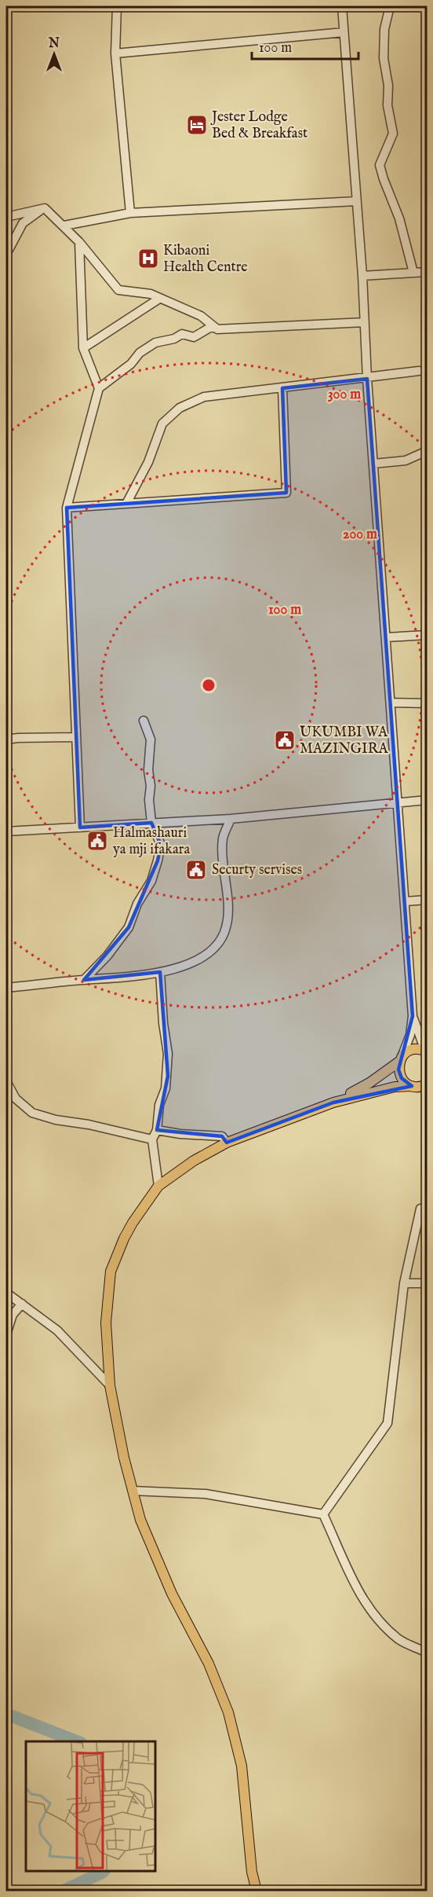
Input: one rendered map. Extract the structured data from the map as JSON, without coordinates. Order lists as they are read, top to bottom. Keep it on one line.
{"places":{"hotel":["Jester Lodge Bed & Breakfast"],"hospital":["Kibaoni Health Centre"],"public building":["UKUMBI WA MAZINGIRA","Halmashauri ya mji ifakara","Securty servises"]},"scale_bar":"100 m","north":"top","rings":["300 m","200 m","100 m"]}
